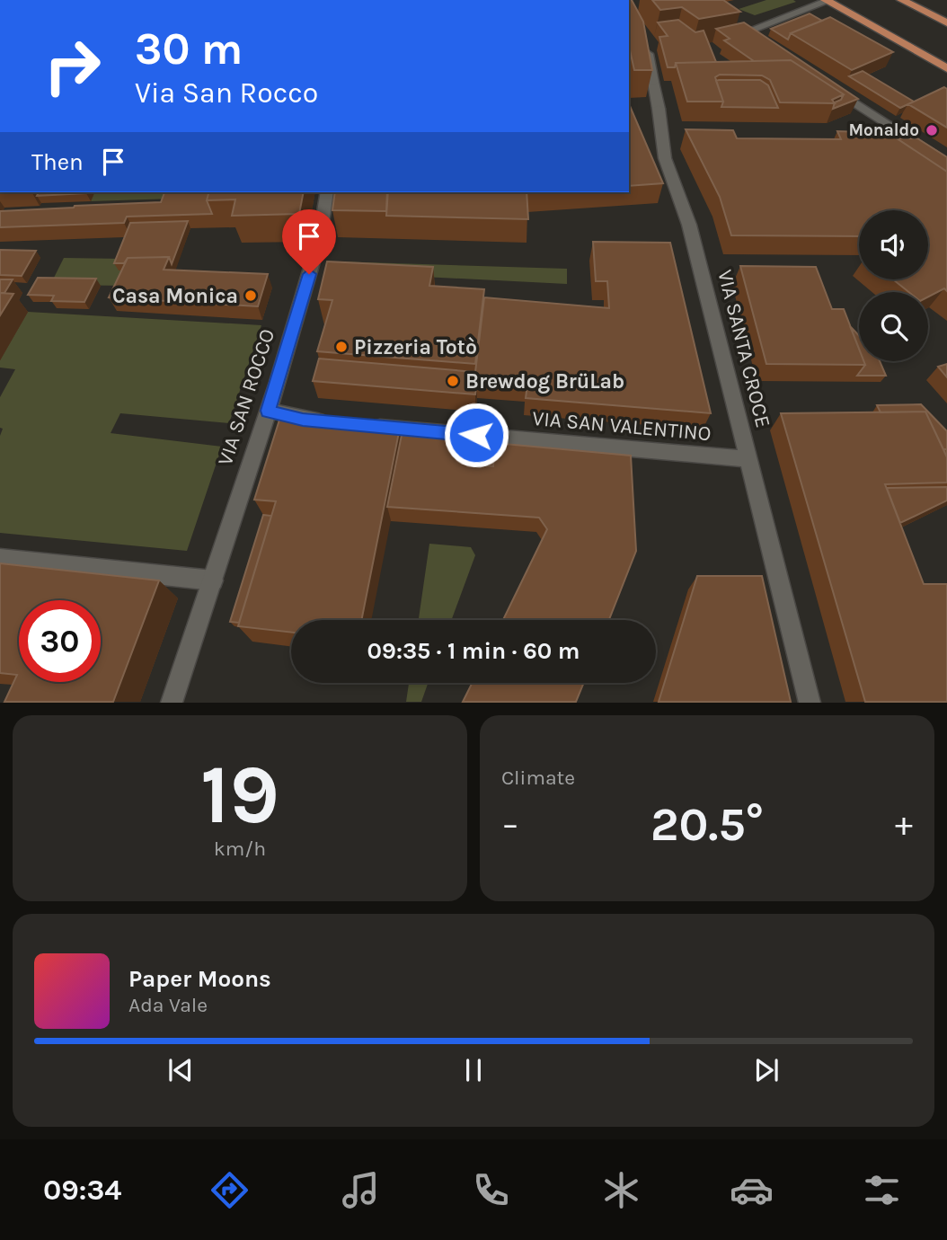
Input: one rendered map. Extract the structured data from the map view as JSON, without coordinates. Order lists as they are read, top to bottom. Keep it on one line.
{"streets":{"street":["VIA SANTA CROCE","VIA SAN ROCCO","VIA SAN VALENTINO"]},"crossings":[["VIA SANTA CROCE","VIA SAN VALENTINO"]],"places":["Monaldo","Casa Monica","Pizzeria Totò","Brewdog BrüLab"],"page":{"turn":["30 m","Via San Rocco"],"then":"Then","limit":"30","trip":"09:35 · 1 min · 60 m","tile":[["19","km/h"],"Climate"],"heat":["−","20.5°","+"],"song":["Paper Moons","Ada Vale"],"tabs":"09:34"}}
